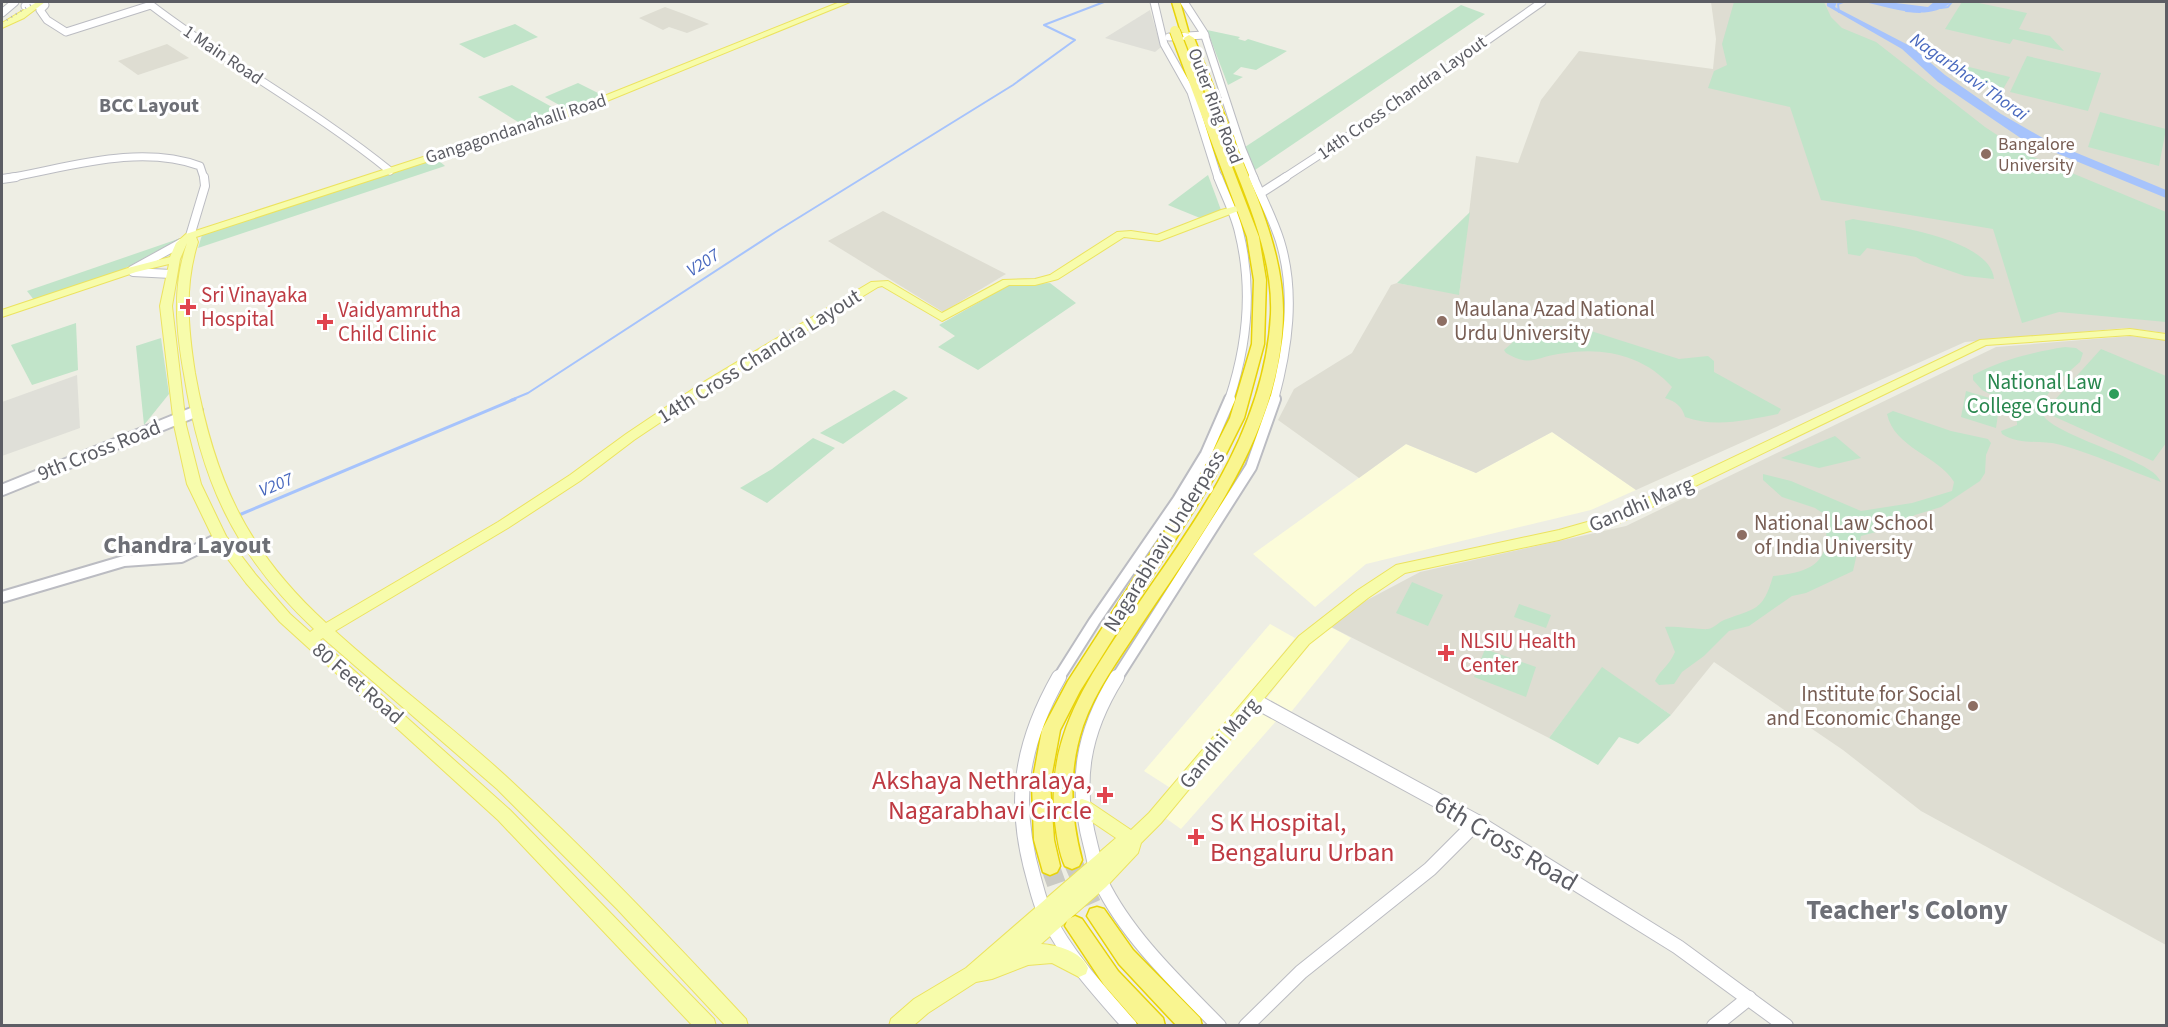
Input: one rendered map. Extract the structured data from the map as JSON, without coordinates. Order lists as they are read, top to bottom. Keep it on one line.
{"streets":{"highway":["Outer Ring Road","Nagarabhavi Underpass"],"main road":["14th Cross Chandra Layout","Gangagondanahalli Road","Gandhi Marg","80 Feet Road"],"street":["1 Main Road","9th Cross Road","6th Cross Road"]},"crossings":[["1 Main Road","Gangagondanahalli Road"],["14th Cross Chandra Layout","Outer Ring Road"],["14th Cross Chandra Layout","Nagarabhavi Underpass"],["14th Cross Chandra Layout","80 Feet Road"],["Outer Ring Road","Nagarabhavi Underpass"],["Gangagondanahalli Road","80 Feet Road"],["9th Cross Road","80 Feet Road"],["Gandhi Marg","6th Cross Road"]],"districts":["BCC Layout","Chandra Layout","Teacher's Colony"],"water":["Nagarbhavi Thorai","V207"],"places":{"other":["Bangalore University","Maulana Azad National Urdu University","National Law College Ground","National Law School of India University","Institute for Social and Economic Change"],"health":["Sri Vinayaka Hospital","Vaidyamrutha Child Clinic","NLSIU Health Center","Akshaya Nethralaya, Nagarabhavi Circle","S K Hospital, Bengaluru Urban"]}}
